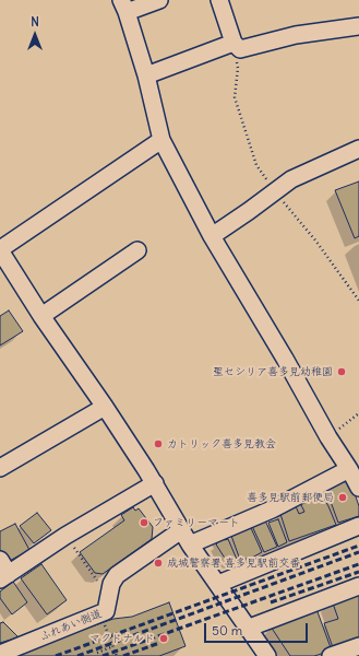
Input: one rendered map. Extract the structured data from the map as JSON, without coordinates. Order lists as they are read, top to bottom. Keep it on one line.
{"streets":{"street":["ふれあい側道"]},"places":["聖セシリア喜多見幼稚園","カトリック喜多見教会","喜多見駅前郵便局","ファミリーマート","成城警察署 喜多見駅前交番","マクドナルド"],"scale_bar":"50 m","north":"top"}
